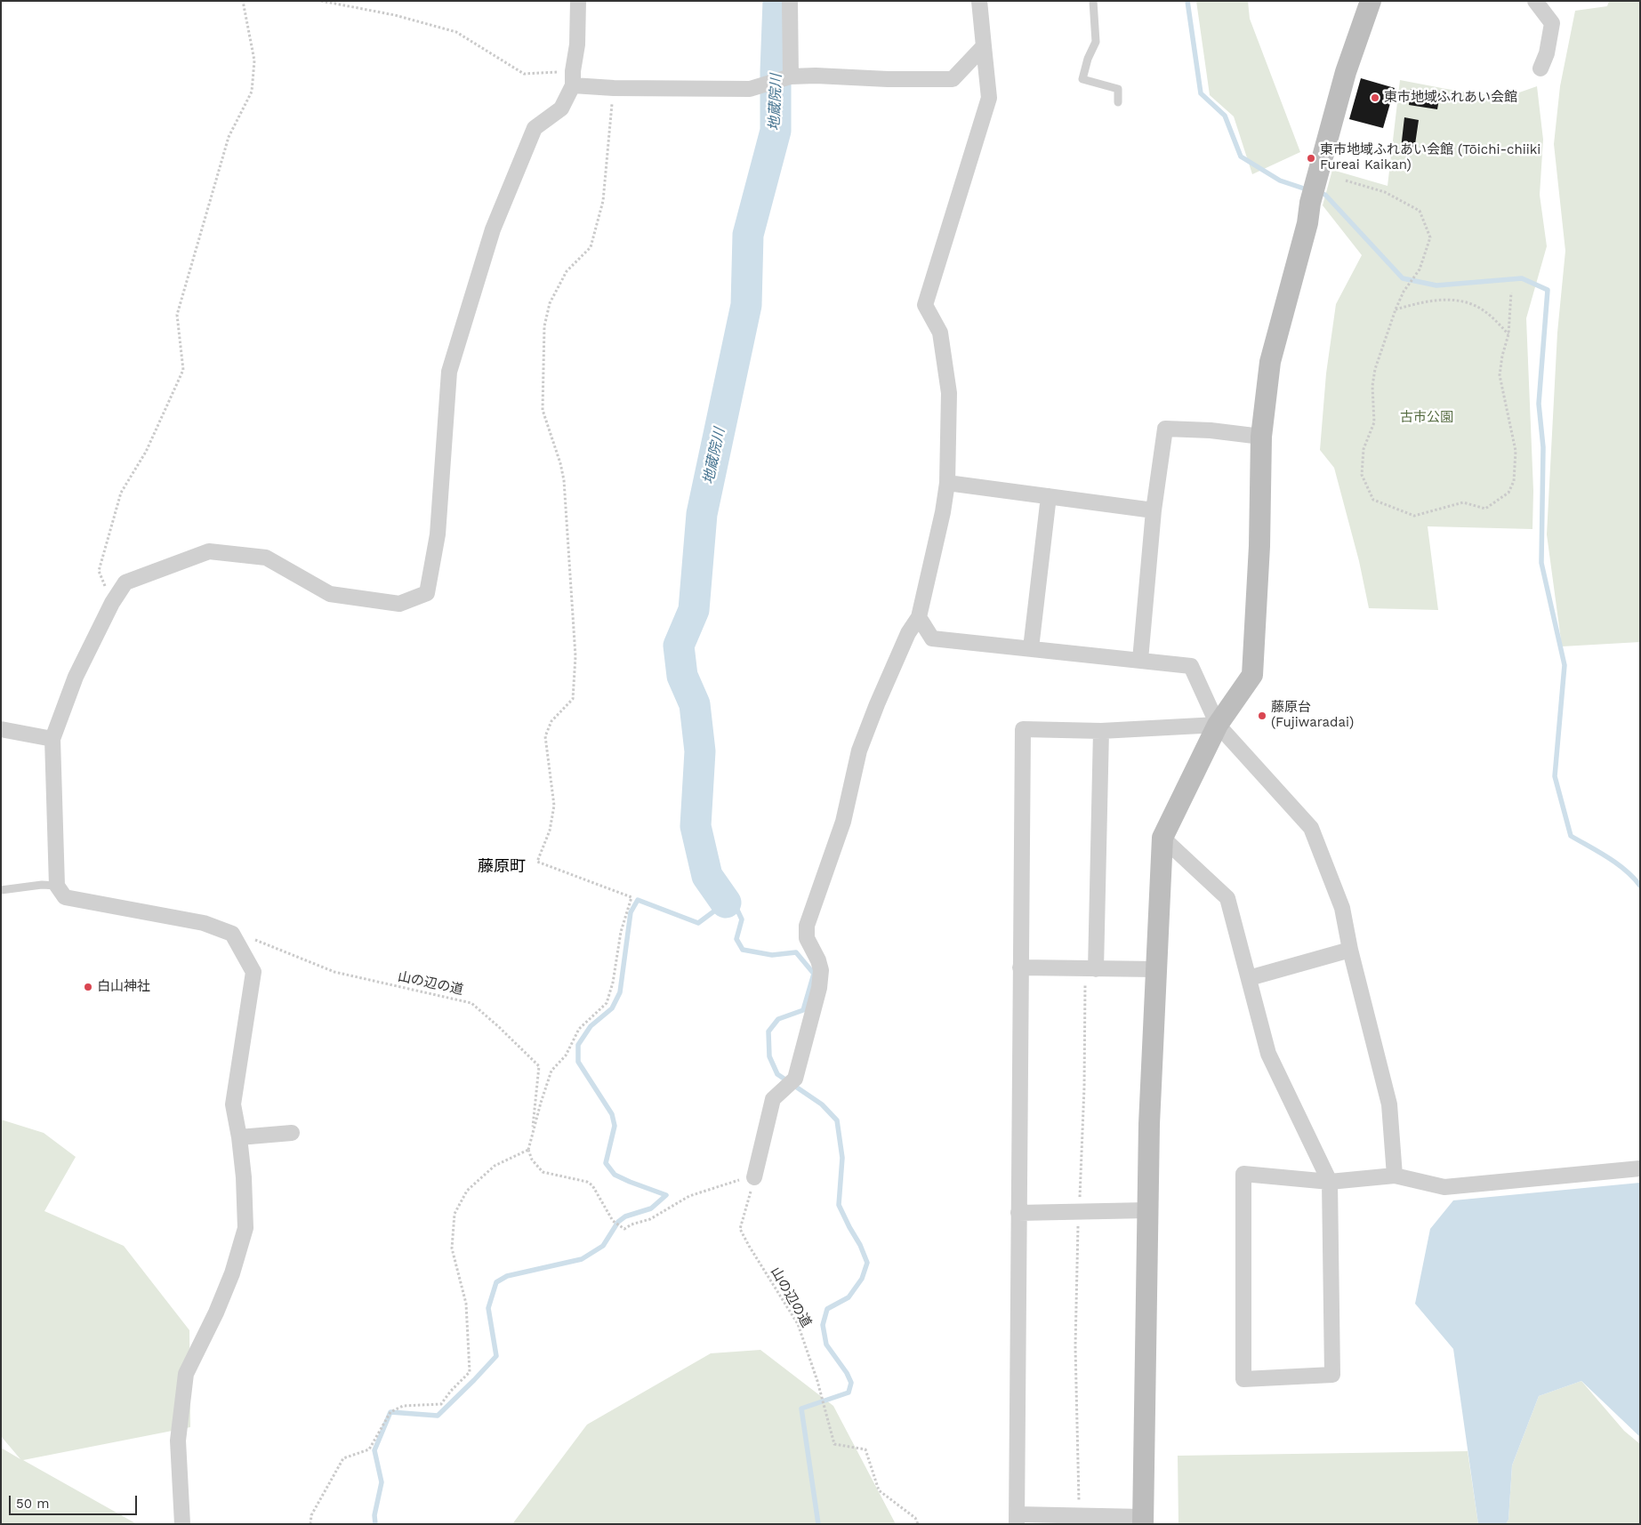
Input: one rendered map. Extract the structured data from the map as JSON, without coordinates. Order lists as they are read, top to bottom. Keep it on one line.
{"streets":{"path":["山の辺の道"]},"districts":["藤原町"],"water":["地蔵院川"],"parks":["古市公園"],"places":["東市地域ふれあい会館","東市地域ふれあい会館 (Tōichi-chiiki Fureai Kaikan)","藤原台 (Fujiwaradai)","白山神社"],"scale_bar":"50 m"}
